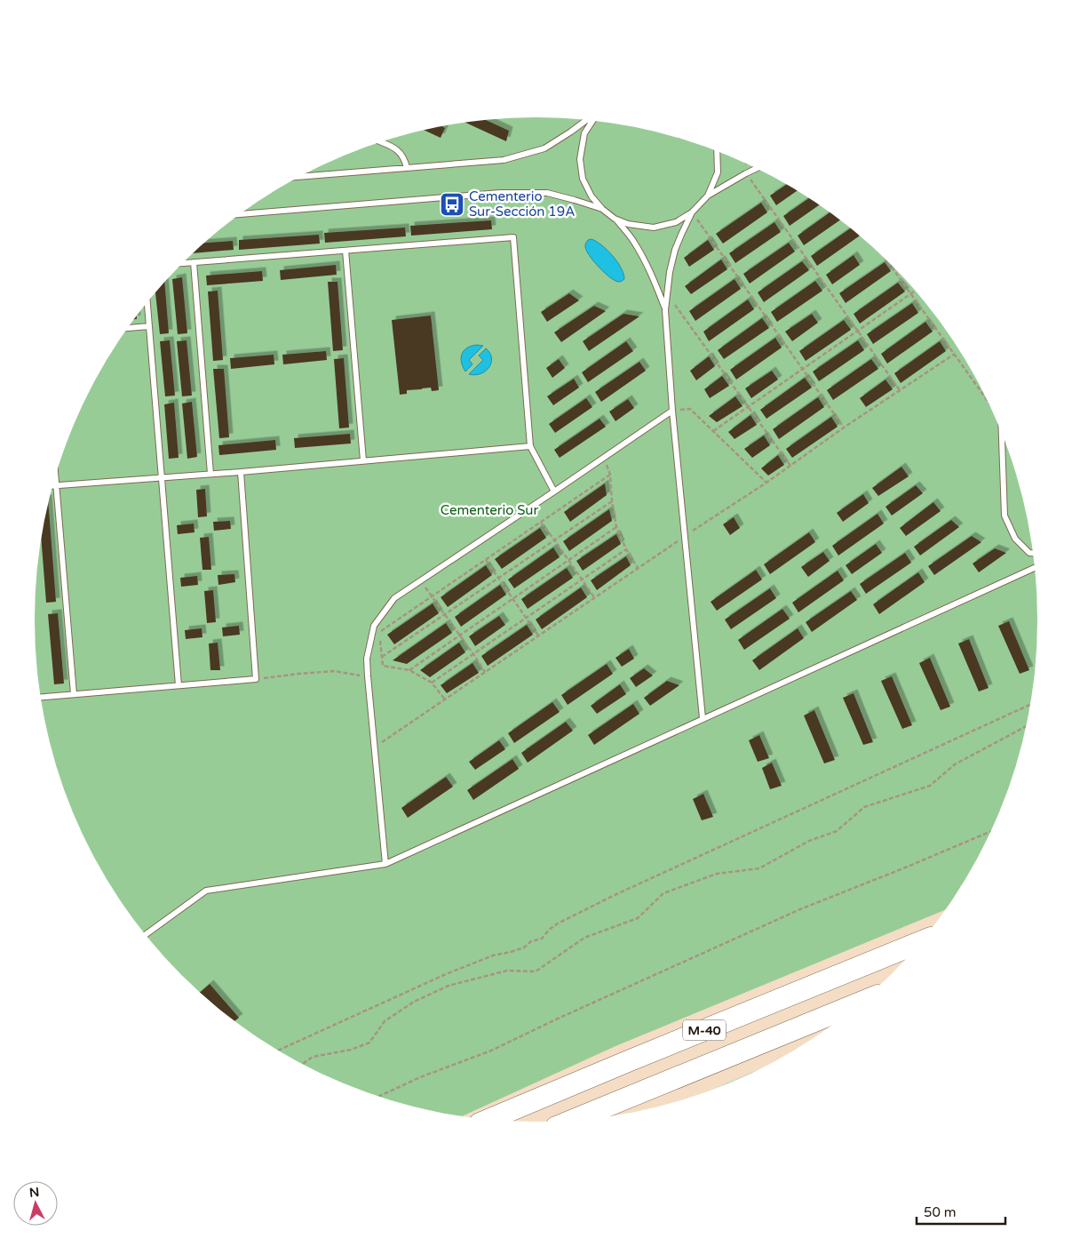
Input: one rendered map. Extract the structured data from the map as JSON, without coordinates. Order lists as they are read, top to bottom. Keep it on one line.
{"streets":{"highway":["M-40"]},"parks":["Cementerio Sur"],"places":{"bus stop":["Cementerio Sur-Sección 19A"]},"scale_bar":"50 m","north":"top"}
